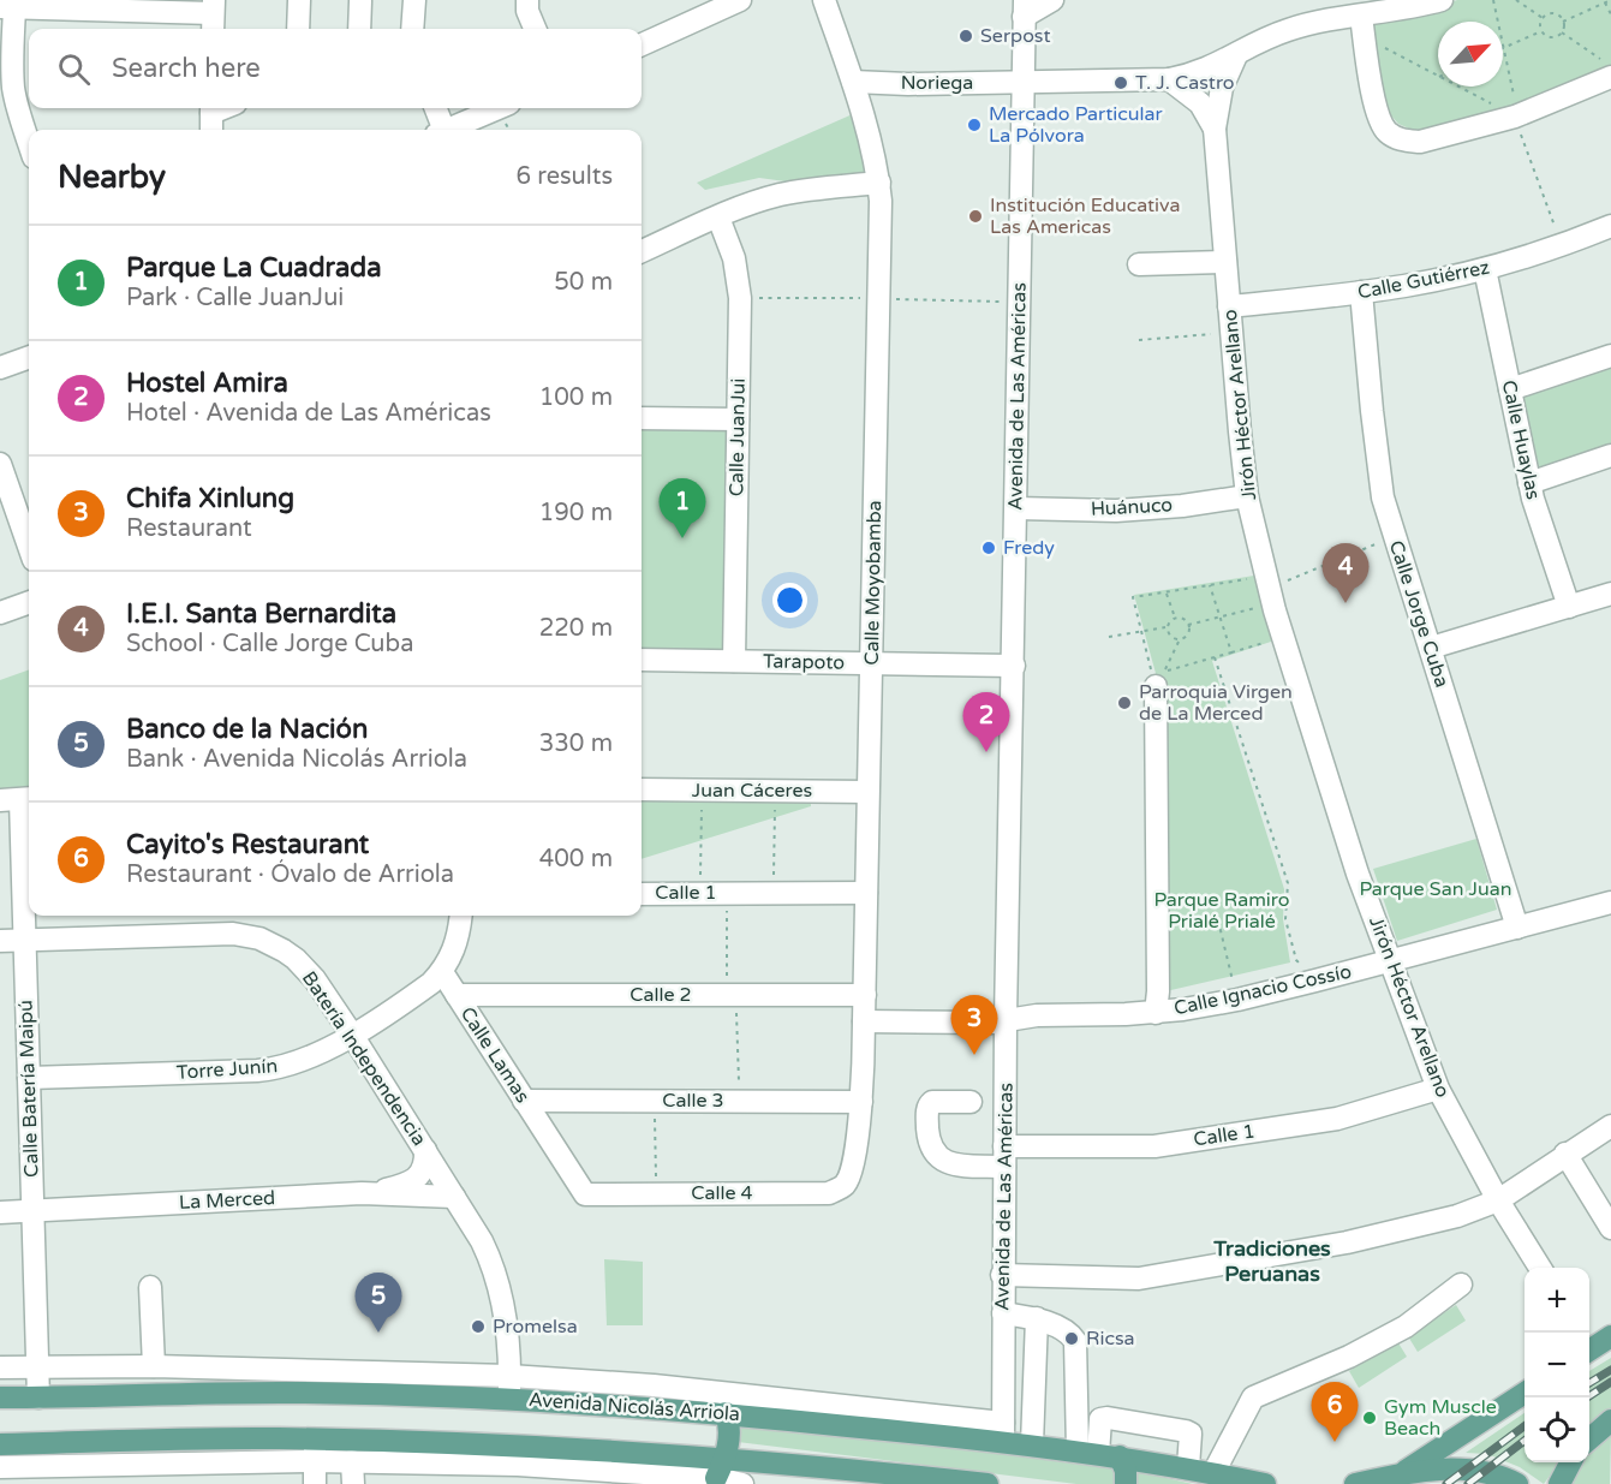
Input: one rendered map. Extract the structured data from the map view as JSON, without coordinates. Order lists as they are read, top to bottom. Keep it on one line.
{"streets":{"main road":["Avenida Nicolás Arriola"],"street":["Noriega","Calle Gutiérrez","Avenida de Las Américas","Jirón Héctor Arellano","Calle JuanJui","Calle Huaylas","Huánuco","Calle Moyobamba","Calle Jorge Cuba","Tarapoto","Juan Cáceres","Calle 1","Calle Ignacio Cossío","Calle 2","Calle Lamas","Batería Independencia","Torre Junín","Calle Batería Maipú","Calle 3","Calle 4","La Merced"]},"crossings":[["Noriega","Avenida de Las Américas"],["Noriega","Jirón Héctor Arellano"],["Noriega","Calle Moyobamba"],["Calle Gutiérrez","Jirón Héctor Arellano"],["Calle Gutiérrez","Calle Huaylas"],["Calle Gutiérrez","Calle Jorge Cuba"],["Avenida de Las Américas","Huánuco"],["Avenida de Las Américas","Tarapoto"],["Avenida de Las Américas","Calle 1"],["Avenida de Las Américas","Calle Ignacio Cossío"],["Avenida de Las Américas","Avenida Nicolás Arriola"],["Jirón Héctor Arellano","Huánuco"],["Jirón Héctor Arellano","Calle 1"],["Jirón Héctor Arellano","Calle Ignacio Cossío"],["Calle JuanJui","Tarapoto"],["Calle Moyobamba","Tarapoto"],["Calle Moyobamba","Juan Cáceres"],["Calle Moyobamba","Calle 1"],["Calle Moyobamba","Calle Ignacio Cossío"],["Calle Moyobamba","Calle 2"],["Calle Moyobamba","Calle 3"],["Calle Moyobamba","Calle 4"],["Calle Jorge Cuba","Calle Ignacio Cossío"],["Calle 2","Calle Lamas"],["Calle Lamas","Torre Junín"],["Calle Lamas","Calle 3"],["Calle Lamas","Calle 4"],["Batería Independencia","Torre Junín"],["Batería Independencia","Calle Batería Maipú"],["Batería Independencia","La Merced"],["Batería Independencia","Avenida Nicolás Arriola"],["Torre Junín","Calle Batería Maipú"],["Calle Batería Maipú","La Merced"],["Calle Batería Maipú","Avenida Nicolás Arriola"]],"districts":["Tradiciones Peruanas"],"parks":["Parque San Juan","Parque Ramiro Prialé Prialé"],"places":["Serpost","T. J. Castro","Mercado Particular La Pólvora","Institución Educativa Las Americas","Fredy","Parroquia Virgen de La Merced","Promelsa","Ricsa","Gym Muscle Beach"],"north":"top right","page":{"search":"Search here","heading":["Nearby","6 results"],"list":[{"mark":"1","name":"Parque La Cuadrada","note":"Park · Calle JuanJui","value":"50 m"},{"mark":"2","name":"Hostel Amira","note":"Hotel · Avenida de Las Américas","value":"100 m"},{"mark":"3","name":"Chifa Xinlung","note":"Restaurant","value":"190 m"},{"mark":"4","name":"I.E.I. Santa Bernardita","note":"School · Calle Jorge Cuba","value":"220 m"},{"mark":"5","name":"Banco de la Nación","note":"Bank · Avenida Nicolás Arriola","value":"330 m"},{"mark":"6","name":"Cayito's Restaurant","note":"Restaurant · Óvalo de Arriola","value":"400 m"}],"pins":["1","4","2","3","5","6"],"map_buttons":["+","−"]}}
